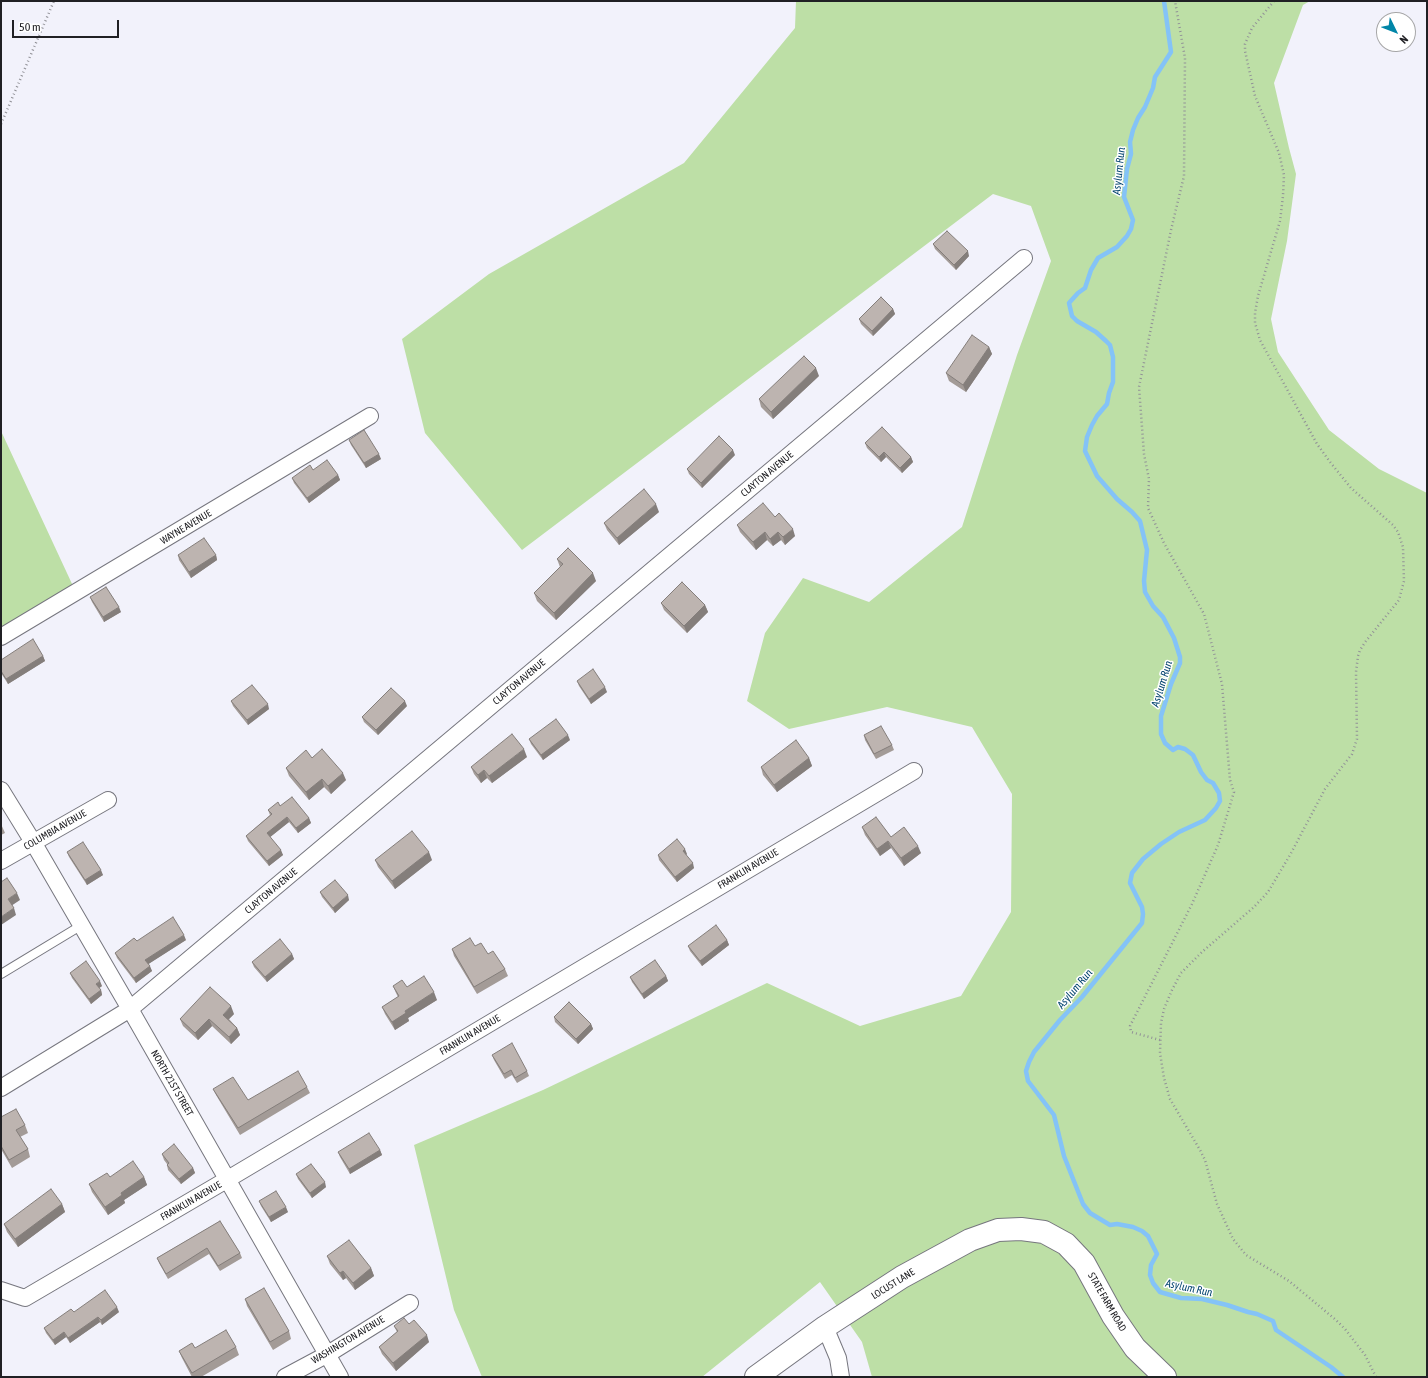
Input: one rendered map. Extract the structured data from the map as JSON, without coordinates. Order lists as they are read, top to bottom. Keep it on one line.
{"streets":{"street":["CLAYTON AVENUE","WAYNE AVENUE","COLUMBIA AVENUE","FRANKLIN AVENUE","NORTH 21ST STREET","LOCUST LANE","STATE FARM ROAD","WASHINGTON AVENUE"]},"crossings":[["CLAYTON AVENUE","NORTH 21ST STREET"],["COLUMBIA AVENUE","NORTH 21ST STREET"],["FRANKLIN AVENUE","NORTH 21ST STREET"],["NORTH 21ST STREET","WASHINGTON AVENUE"],["LOCUST LANE","STATE FARM ROAD"]],"water":["Asylum Run"],"scale_bar":"50 m","north":"bottom right"}
